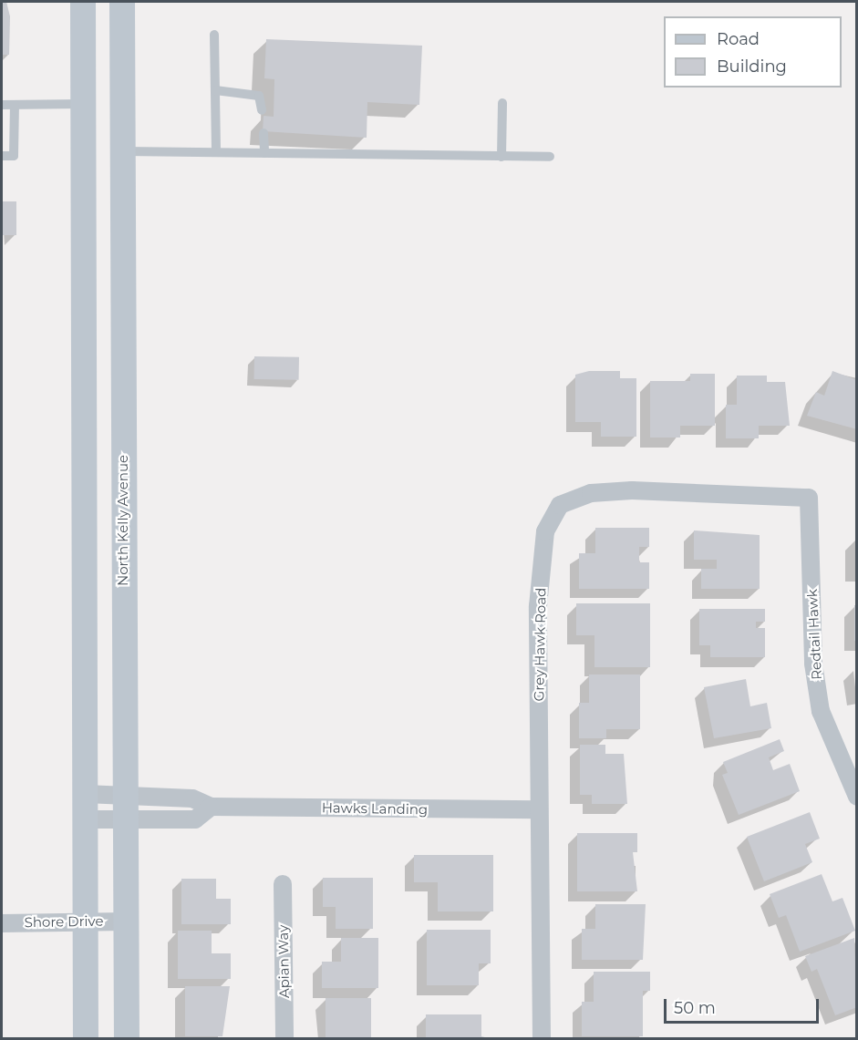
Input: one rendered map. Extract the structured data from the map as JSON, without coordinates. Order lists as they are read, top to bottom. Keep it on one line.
{"streets":{"street":["North Kelly Avenue","Redtail Hawk","Grey Hawk Road","Hawks Landing","Shore Drive","Apian Way"]},"crossings":[["North Kelly Avenue","Hawks Landing"],["North Kelly Avenue","Shore Drive"],["Redtail Hawk","Grey Hawk Road"],["Grey Hawk Road","Hawks Landing"]],"legend":["Road","Building"],"scale_bar":"50 m"}
